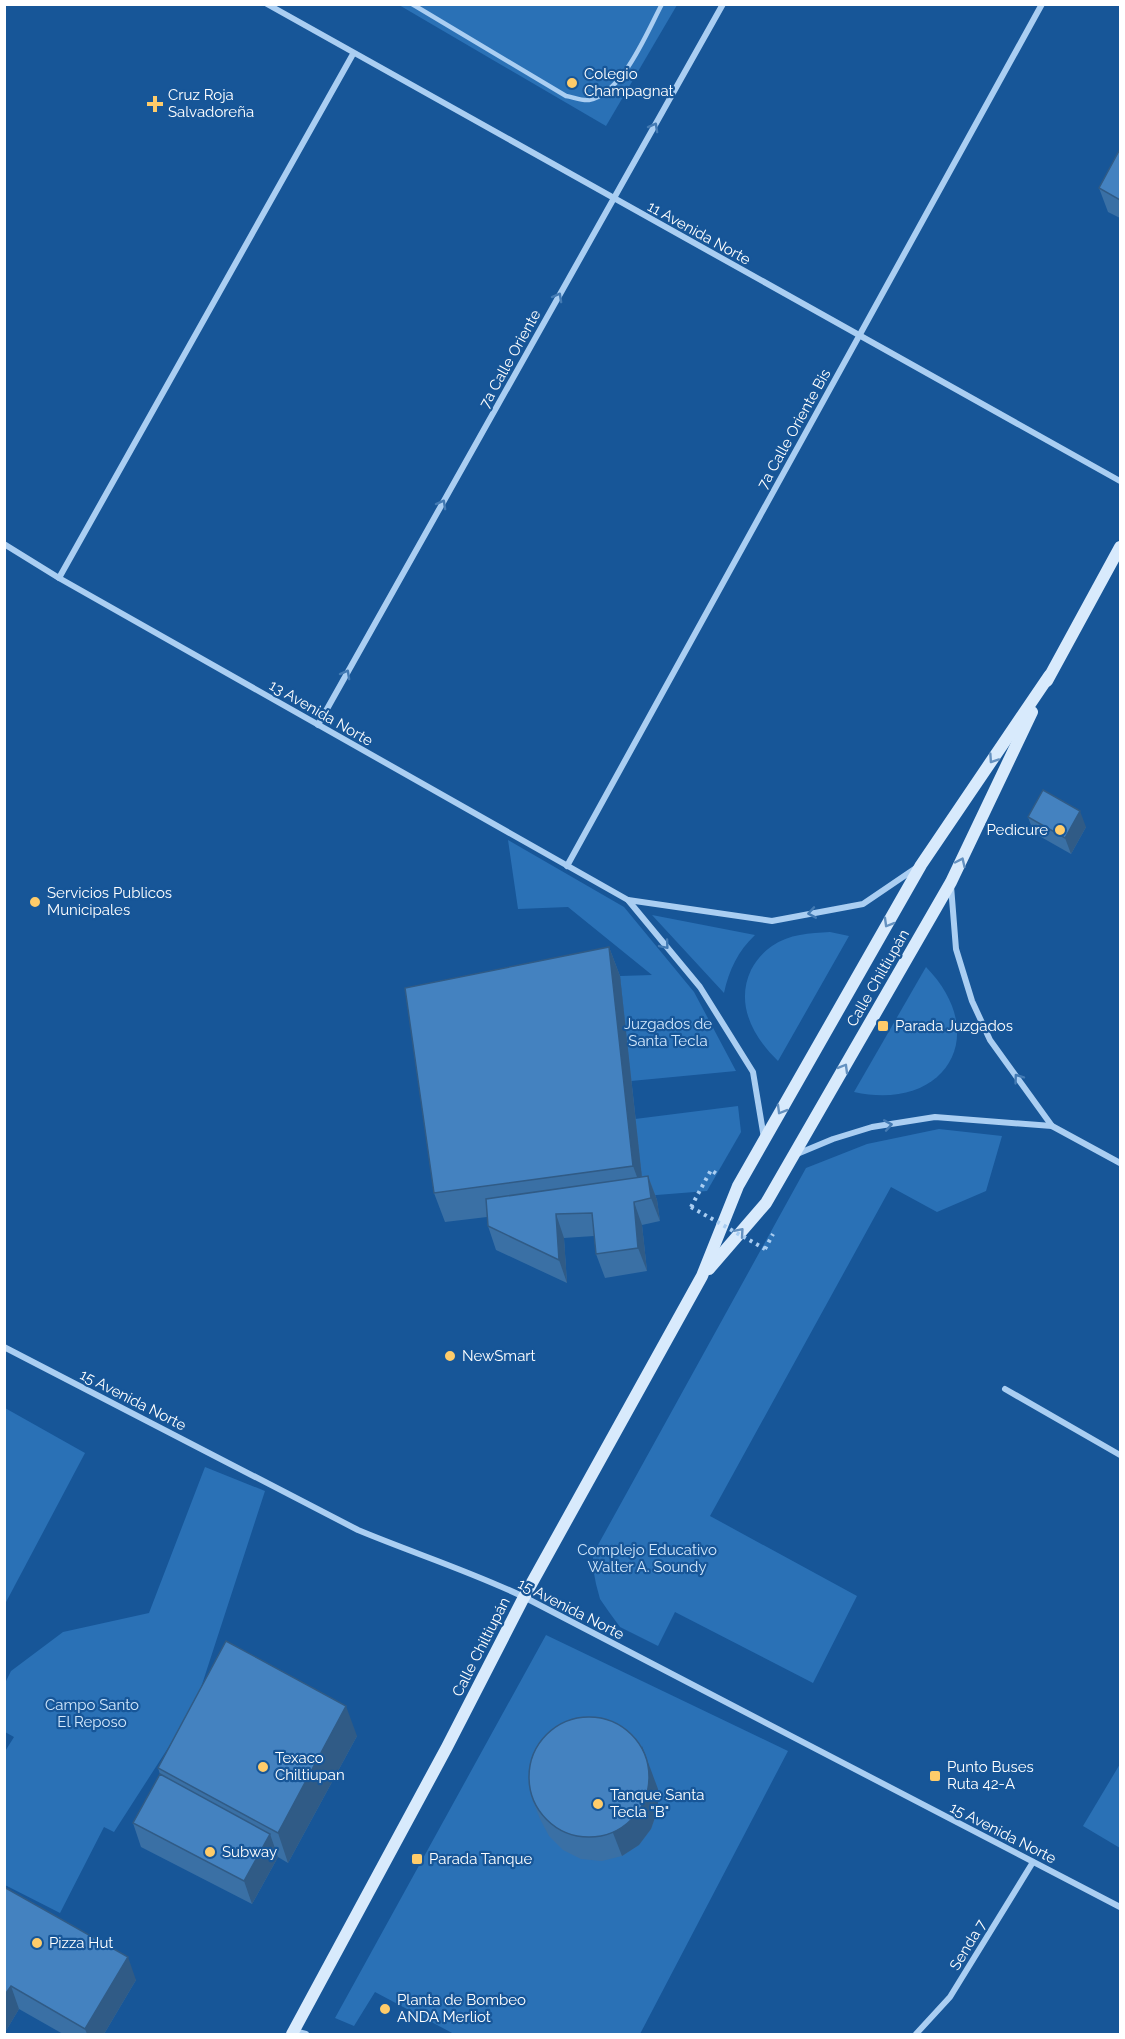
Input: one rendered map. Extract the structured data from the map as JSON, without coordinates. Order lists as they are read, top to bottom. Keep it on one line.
{"streets":{"main road":["Calle Chiltiupán"],"street":["11 Avenida Norte","7a Calle Oriente","7a Calle Oriente Bis","13 Avenida Norte","15 Avenida Norte","Senda 7"]},"crossings":[["11 Avenida Norte","7a Calle Oriente"],["11 Avenida Norte","7a Calle Oriente Bis"],["7a Calle Oriente","13 Avenida Norte"],["7a Calle Oriente Bis","13 Avenida Norte"],["13 Avenida Norte","Calle Chiltiupán"],["Calle Chiltiupán","15 Avenida Norte"],["15 Avenida Norte","Senda 7"]],"one_way":["7a Calle Oriente"],"parks":["Juzgados de Santa Tecla","Complejo Educativo Walter A. Soundy","Campo Santo El Reposo"],"places":{"other":["Colegio Champagnat","Pedicure","Servicios Publicos Municipales","NewSmart","Texaco Chiltiupan","Tanque Santa Tecla \"B\"","Subway","Pizza Hut","Planta de Bombeo ANDA Merliot"],"health":["Cruz Roja Salvadoreña"],"transit":["Parada Juzgados","Punto Buses Ruta 42-A","Parada Tanque"]}}
